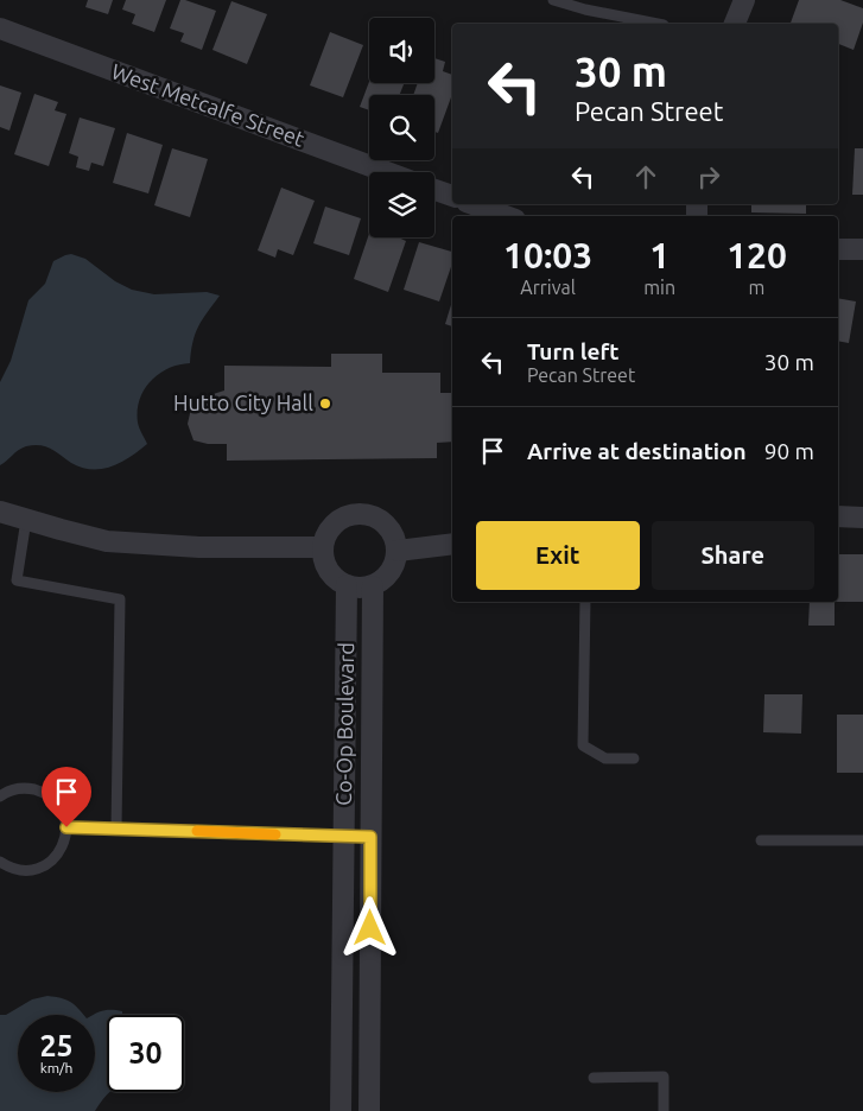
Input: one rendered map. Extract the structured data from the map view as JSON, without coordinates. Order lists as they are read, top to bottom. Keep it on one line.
{"streets":{"street":["West Metcalfe Street","Co-Op Boulevard"]},"places":["Hutto City Hall"],"page":{"turn":["30 m","Pecan Street"],"eta":["10:03","Arrival","1","min","120","m"],"list":[{"name":"Turn left","note":"Pecan Street","value":"30 m"},{"name":"Arrive at destination","value":"90 m"}],"buttons":["Exit","Share"],"speed":"25 km/h","limit":"30"}}
